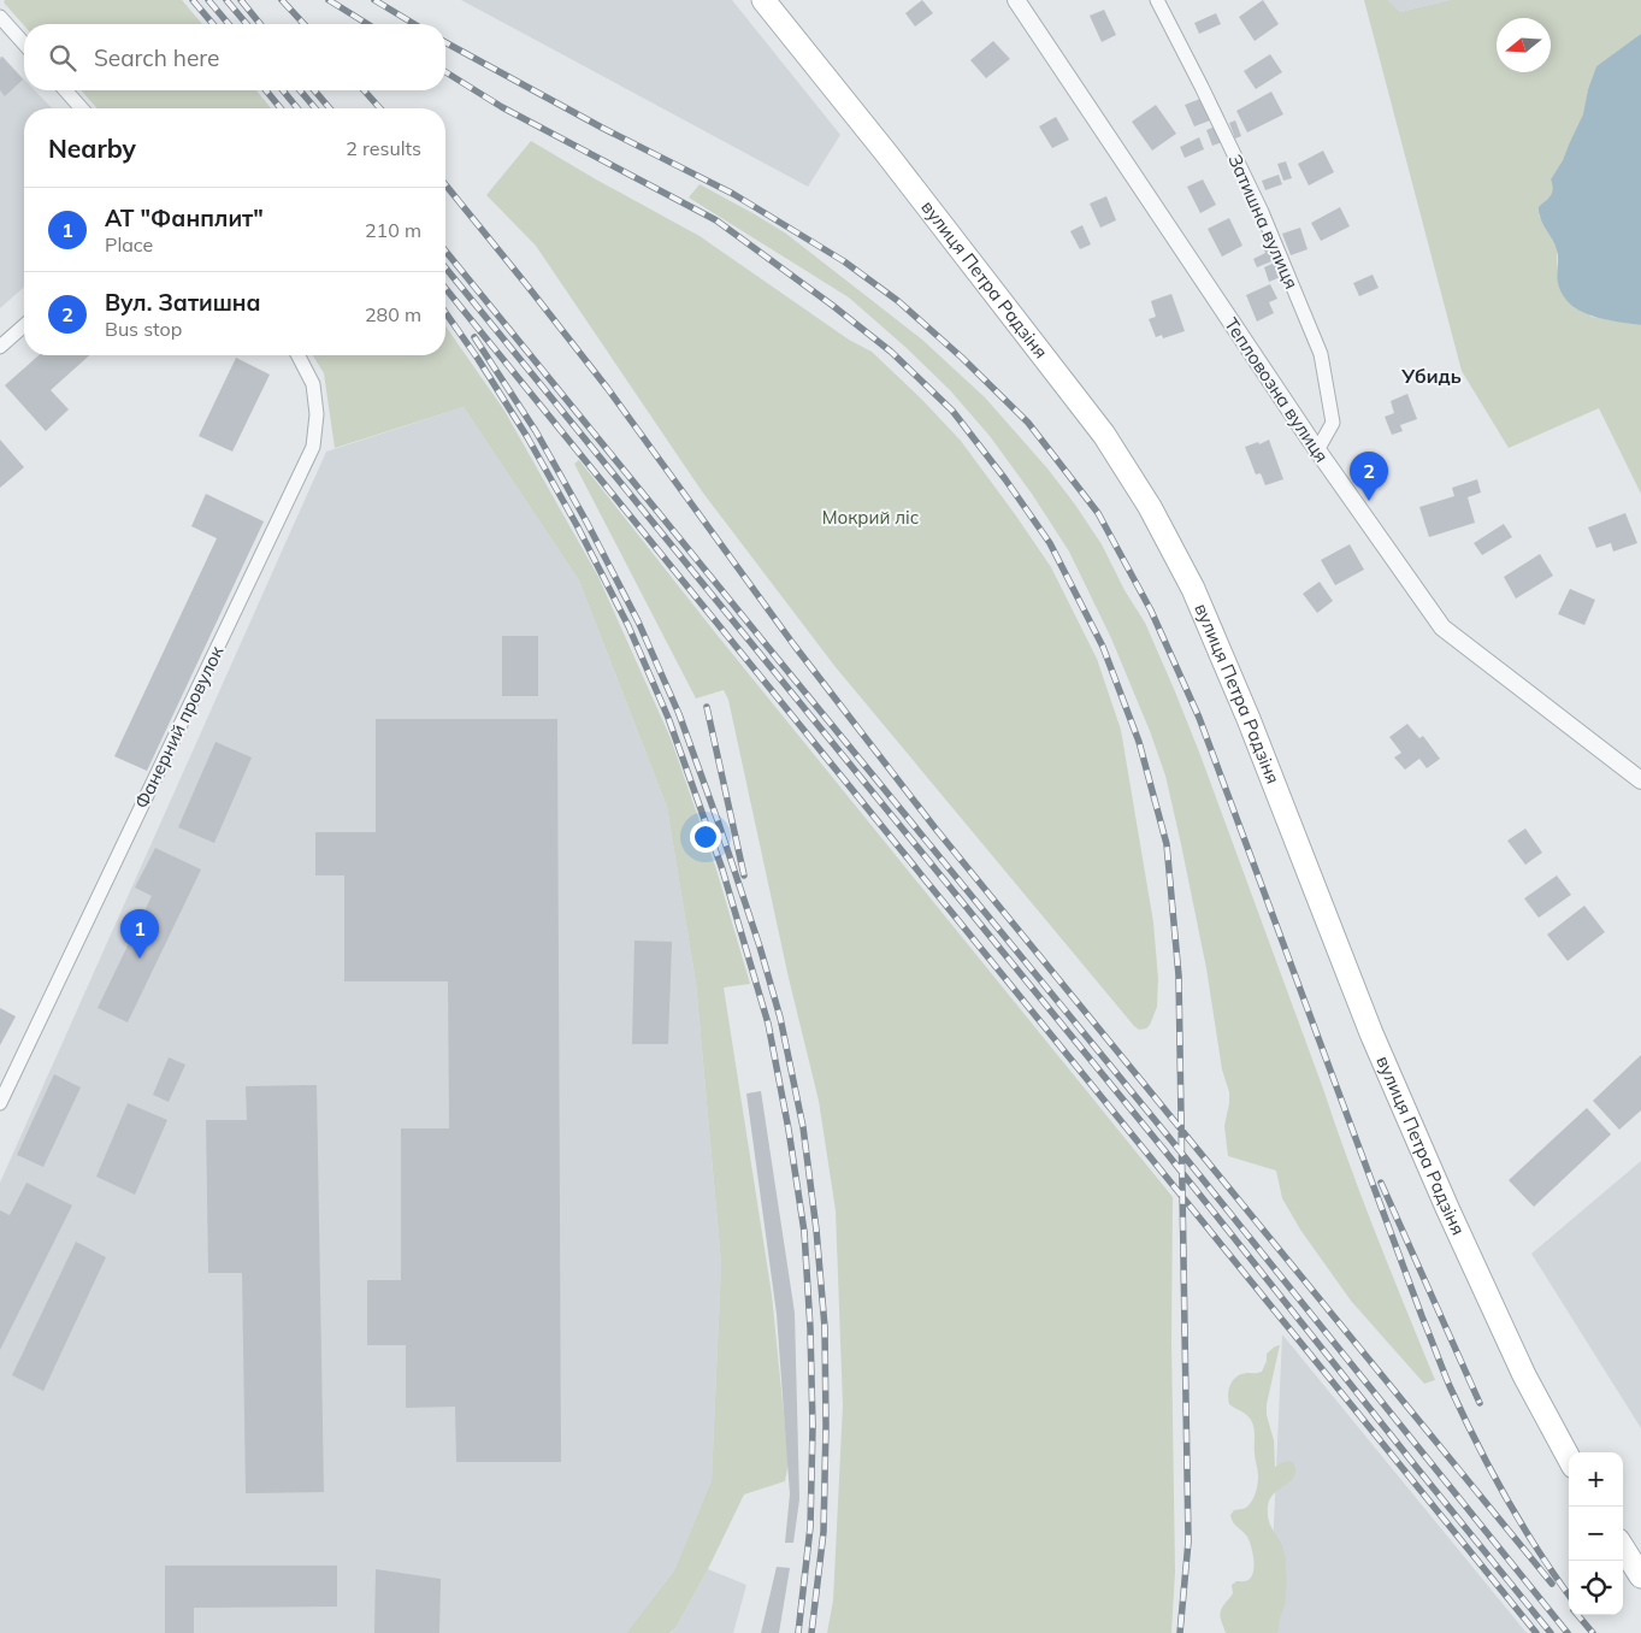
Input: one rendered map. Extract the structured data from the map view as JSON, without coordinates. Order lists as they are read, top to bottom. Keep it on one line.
{"streets":{"main road":["вулиця Петра Радзіня"],"street":["Затишна вулиця","Тепловозна вулиця","Фанерний провулок"]},"crossings":[["Затишна вулиця","Тепловозна вулиця"]],"districts":["Убидь"],"parks":["Мокрий ліс"],"north":"left","page":{"search":"Search here","heading":["Nearby","2 results"],"list":[{"mark":"1","name":"АТ \"Фанплит\"","note":"Place","value":"210 m"},{"mark":"2","name":"Вул. Затишна","note":"Bus stop","value":"280 m"}],"pins":["2","1"],"map_buttons":["+","−"]}}
